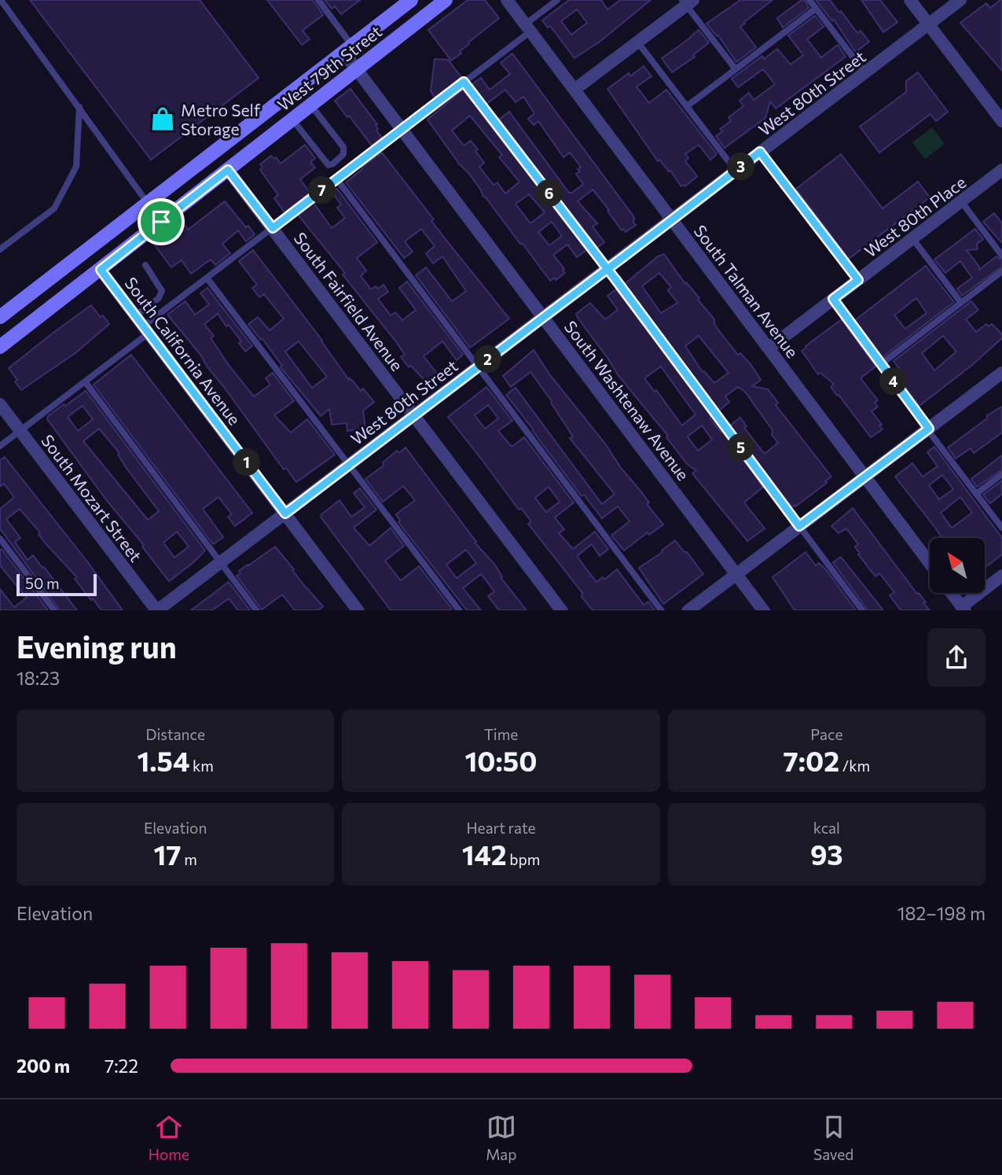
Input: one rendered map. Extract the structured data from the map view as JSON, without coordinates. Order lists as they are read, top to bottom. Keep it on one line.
{"streets":{"main road":["West 79th Street"],"street":["West 80th Street","West 80th Place","South Talman Avenue","South Fairfield Avenue","South California Avenue","South Washtenaw Avenue","South Mozart Street"]},"crossings":[["West 79th Street","South Fairfield Avenue"],["West 79th Street","South California Avenue"],["West 79th Street","South Washtenaw Avenue"],["West 80th Street","South Talman Avenue"],["West 80th Street","South Fairfield Avenue"],["West 80th Street","South California Avenue"],["West 80th Street","South Washtenaw Avenue"],["West 80th Street","South Mozart Street"],["West 80th Place","South Talman Avenue"]],"places":{"shop":["Metro Self Storage"]},"scale_bar":"50 m","north":"top left","page":{"pins":["3","7","6","2","4","5","1"],"scale":"50 m","heading":["Evening run","18:23"],"stats":[["Distance","1.54 km"],["Time","10:50"],["Pace","7:02 /km"],["Elevation","17 m"],["Heart rate","142 bpm"],["kcal","93"]],"chart":["Elevation","182–198 m"],"list":[{"name":"200 m","note":"7:22"}],"tabs":["Home","Map","Saved"]}}
